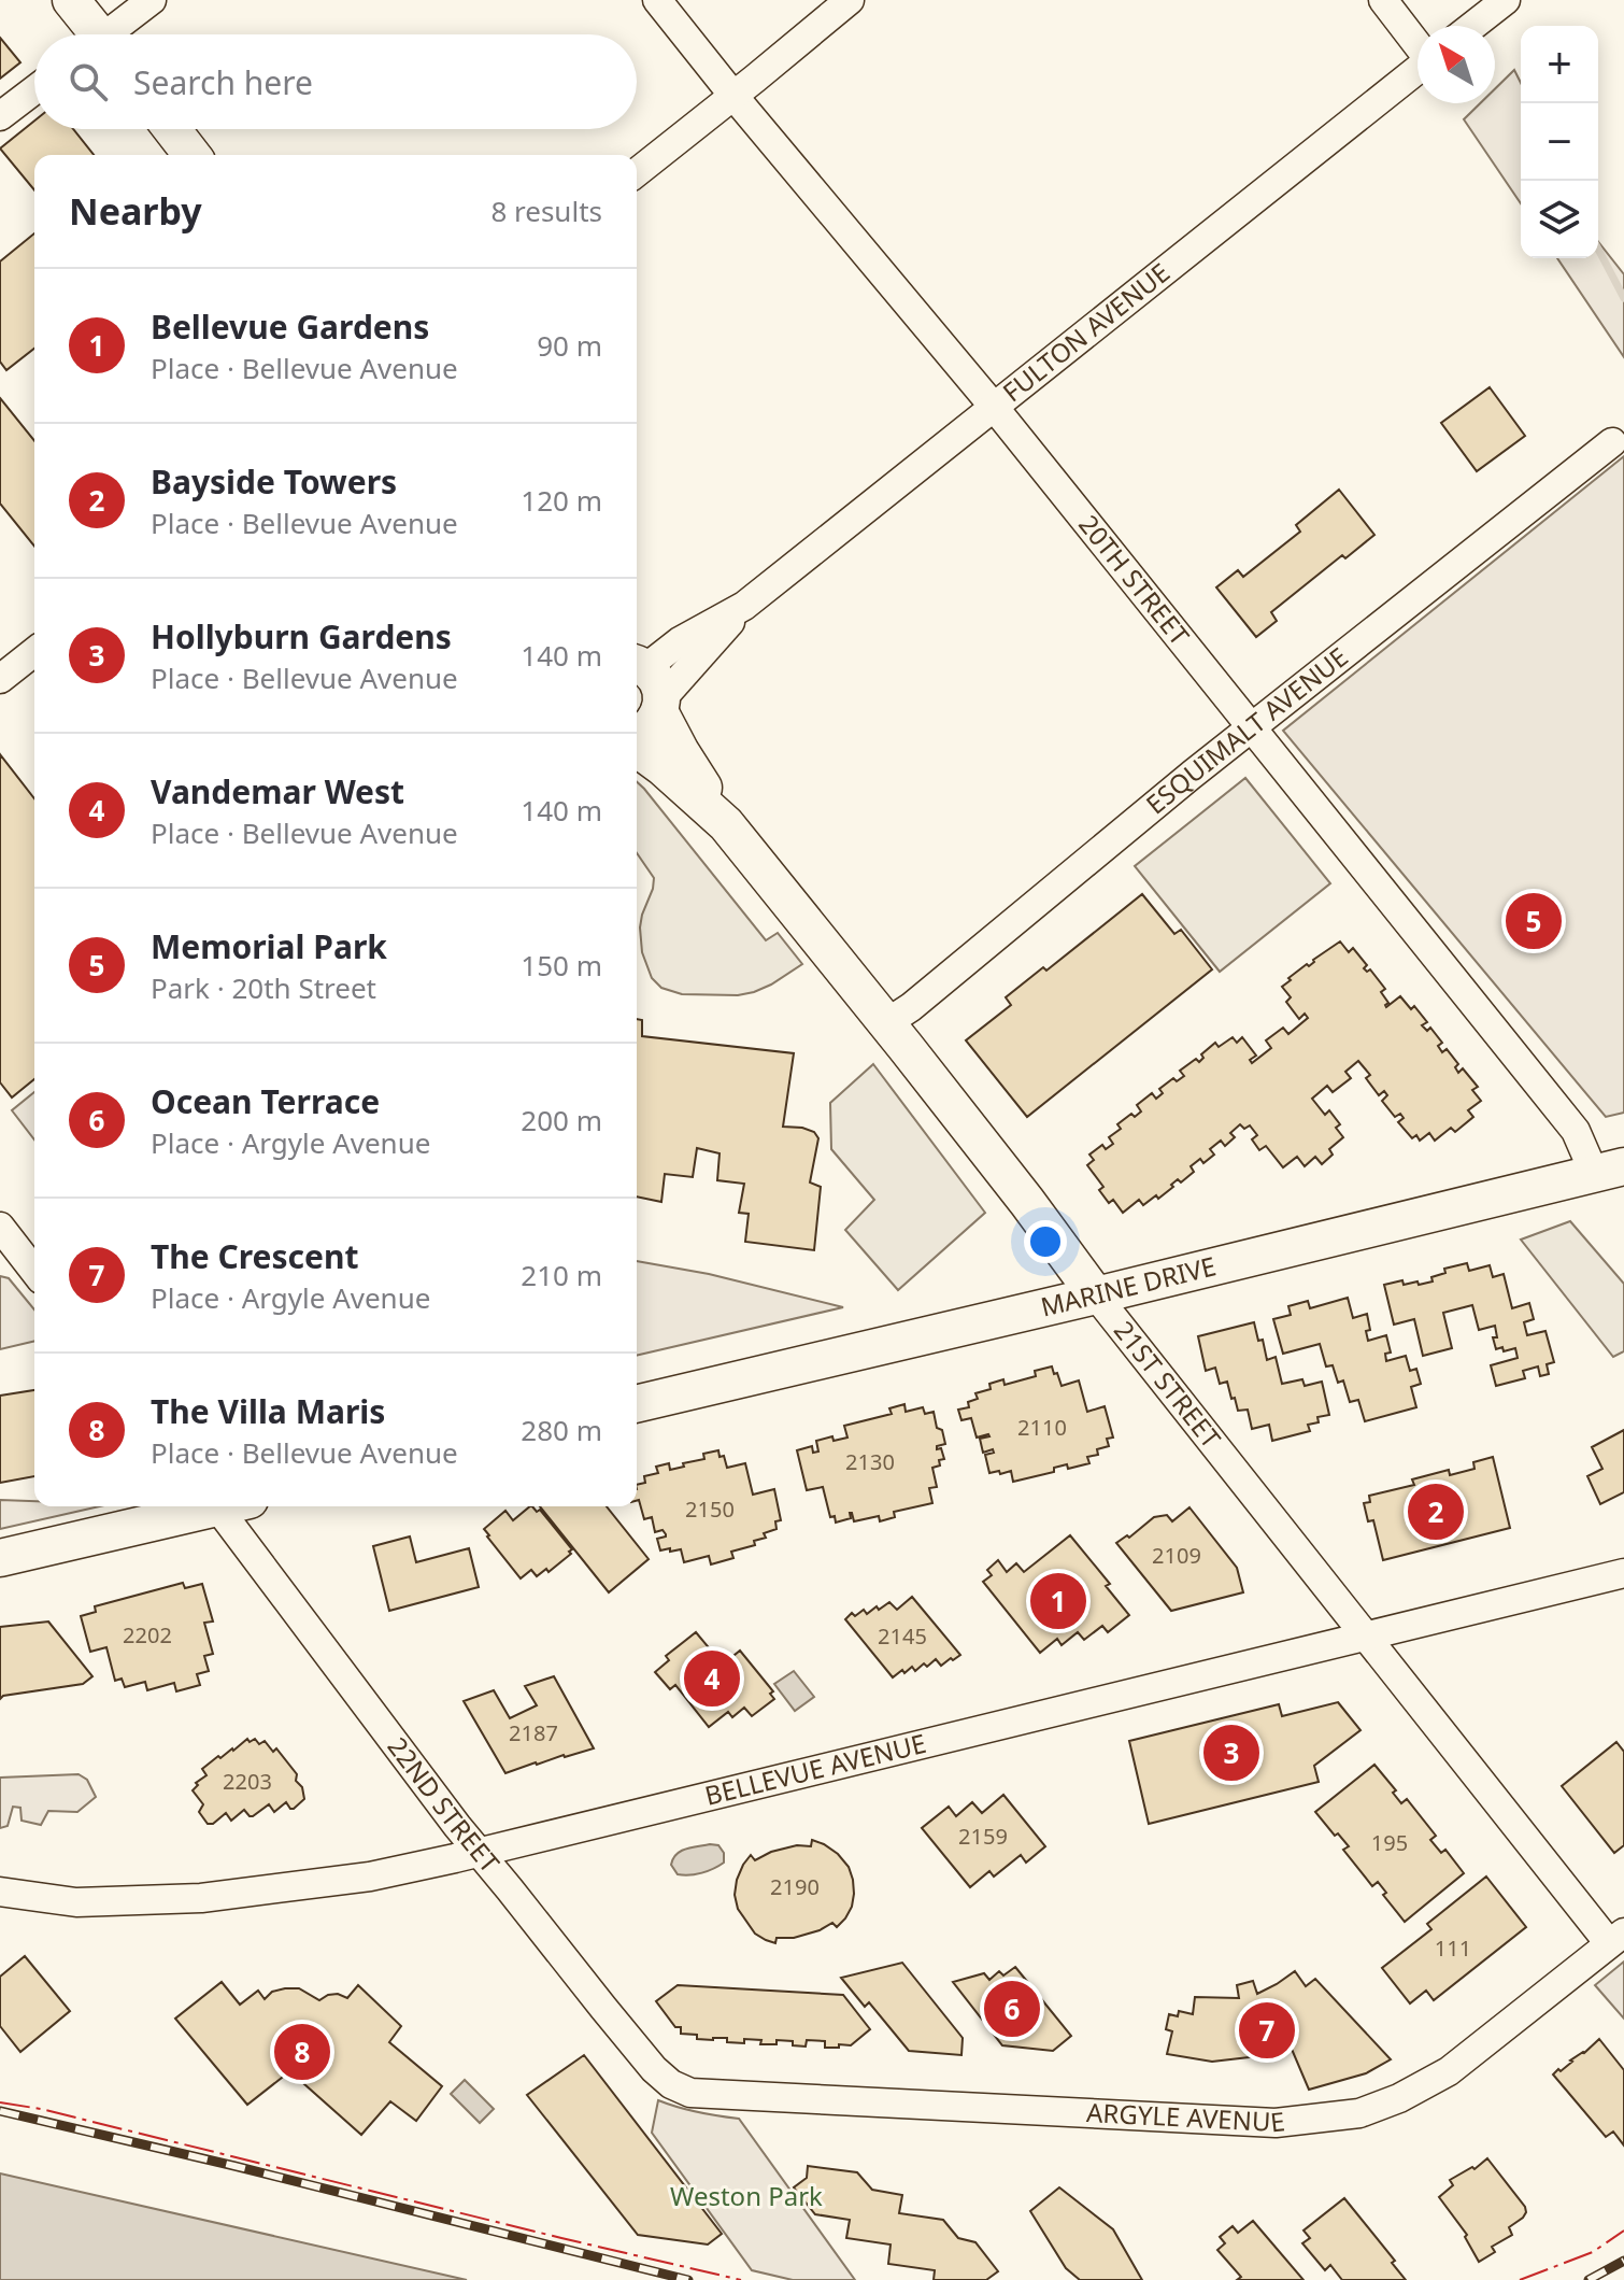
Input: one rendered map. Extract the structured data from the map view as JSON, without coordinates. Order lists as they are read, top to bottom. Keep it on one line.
{"streets":{"main road":["MARINE DRIVE","21ST STREET"],"street":["FULTON AVENUE","20TH STREET","ESQUIMALT AVENUE","BELLEVUE AVENUE","22ND STREET","ARGYLE AVENUE"]},"crossings":[["FULTON AVENUE","20TH STREET"],["FULTON AVENUE","21ST STREET"],["20TH STREET","ESQUIMALT AVENUE"],["20TH STREET","MARINE DRIVE"],["ESQUIMALT AVENUE","21ST STREET"],["MARINE DRIVE","21ST STREET"],["21ST STREET","BELLEVUE AVENUE"],["21ST STREET","ARGYLE AVENUE"],["BELLEVUE AVENUE","22ND STREET"],["22ND STREET","ARGYLE AVENUE"]],"parks":["Weston Park"],"house_numbers":["2110","2130","2150","2109","2202","2145","2187","2203","2159","195","2190","111"],"north":"top left","page":{"map_buttons":["+","−"],"search":"Search here","heading":["Nearby","8 results"],"list":[{"mark":"1","name":"Bellevue Gardens","note":"Place · Bellevue Avenue","value":"90 m"},{"mark":"2","name":"Bayside Towers","note":"Place · Bellevue Avenue","value":"120 m"},{"mark":"3","name":"Hollyburn Gardens","note":"Place · Bellevue Avenue","value":"140 m"},{"mark":"4","name":"Vandemar West","note":"Place · Bellevue Avenue","value":"140 m"},{"mark":"5","name":"Memorial Park","note":"Park · 20th Street","value":"150 m"},{"mark":"6","name":"Ocean Terrace","note":"Place · Argyle Avenue","value":"200 m"},{"mark":"7","name":"The Crescent","note":"Place · Argyle Avenue","value":"210 m"},{"mark":"8","name":"The Villa Maris","note":"Place · Bellevue Avenue","value":"280 m"}],"pins":["5","2","1","4","3","6","7","8"]}}
